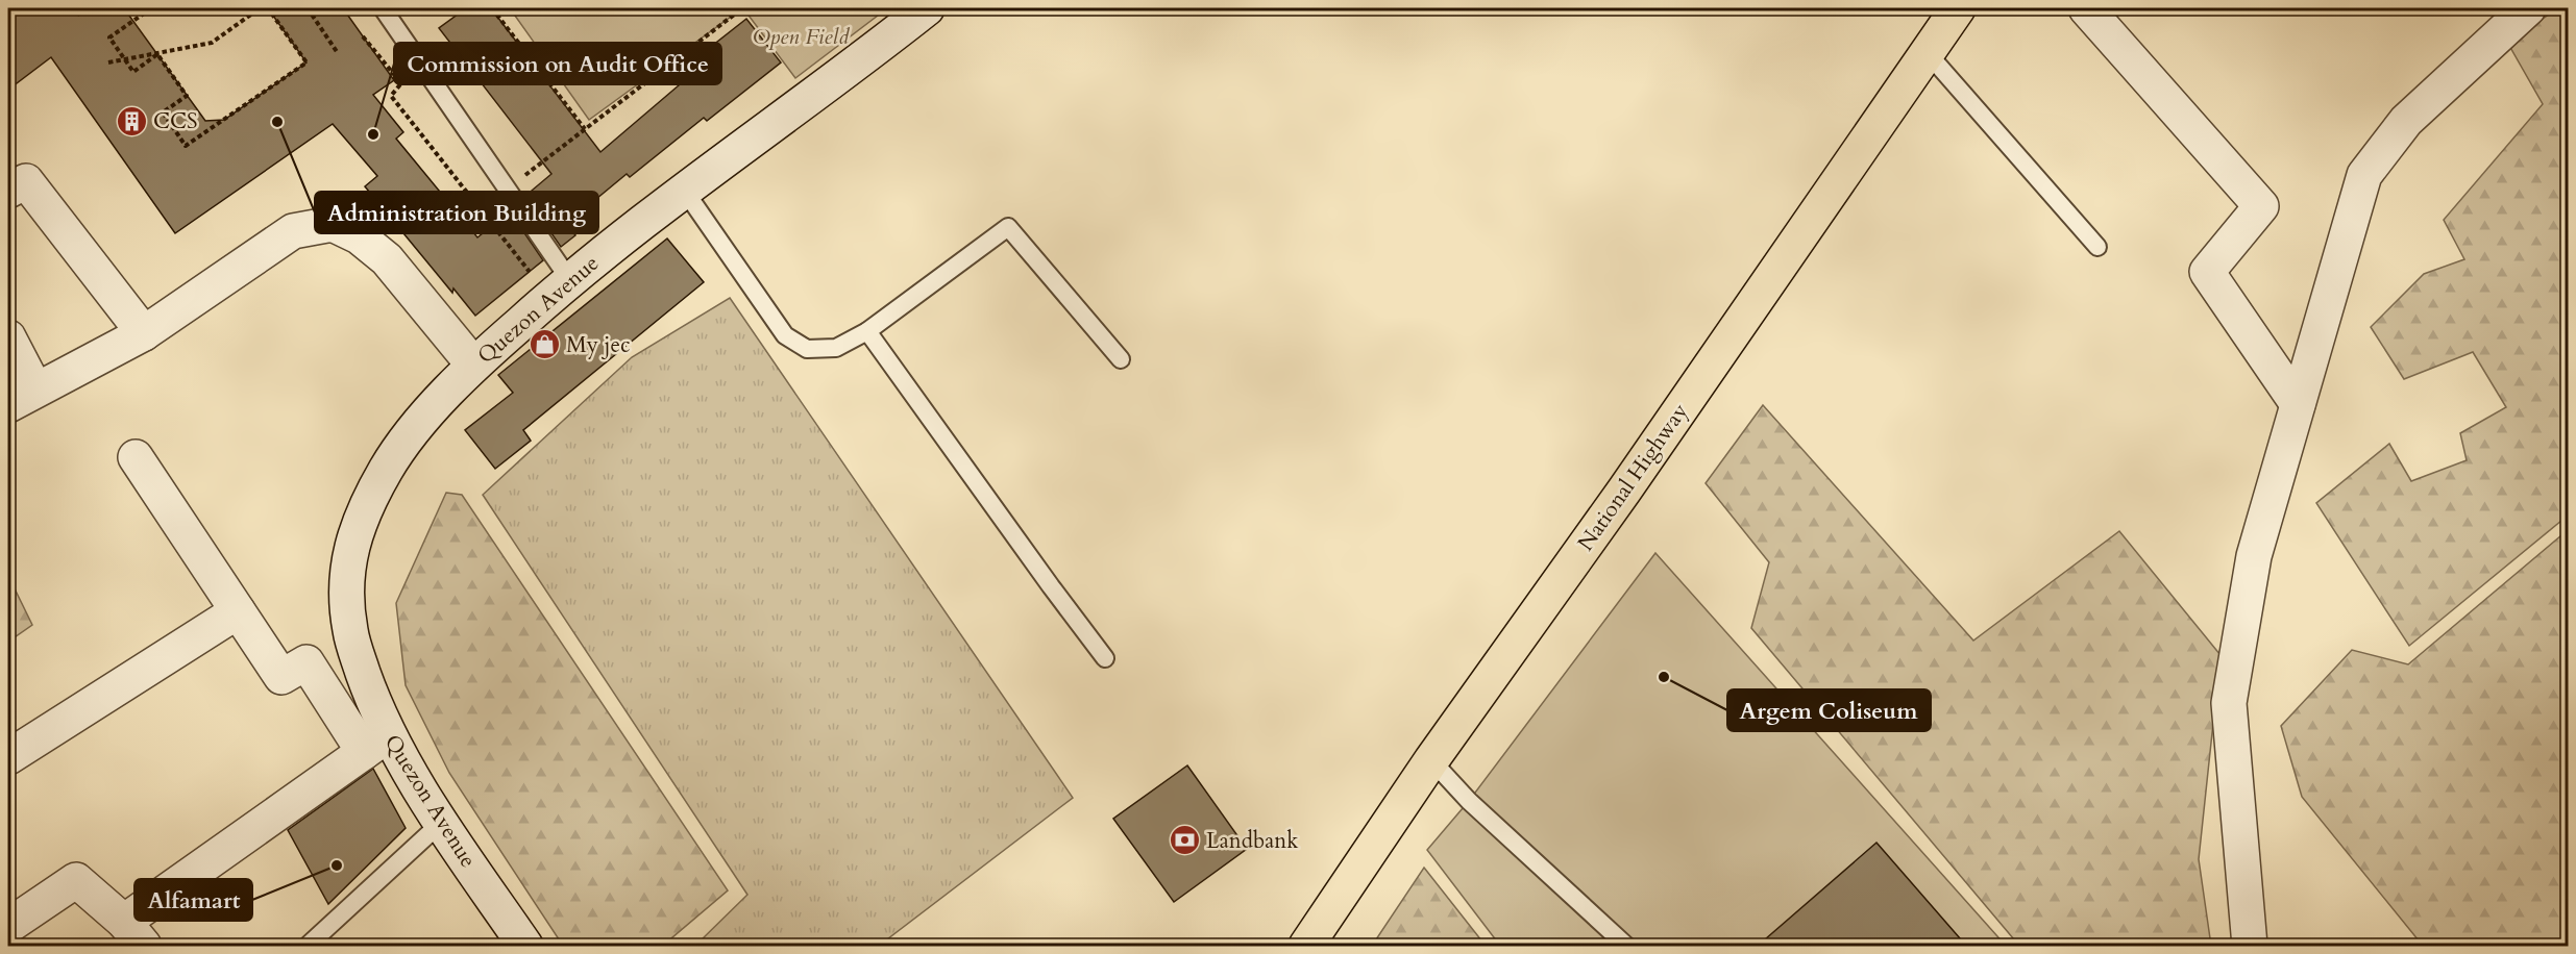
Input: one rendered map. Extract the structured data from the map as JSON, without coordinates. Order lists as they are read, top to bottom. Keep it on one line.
{"streets":{"main road":["National Highway"],"street":["Quezon Avenue"]},"parks":["Open Field"],"places":{"building":["CCS"],"other":["Administration Building","Commission on Audit Office","Argem Coliseum","Alfamart"],"shop":["My jec"],"bank":["Landbank"]}}
